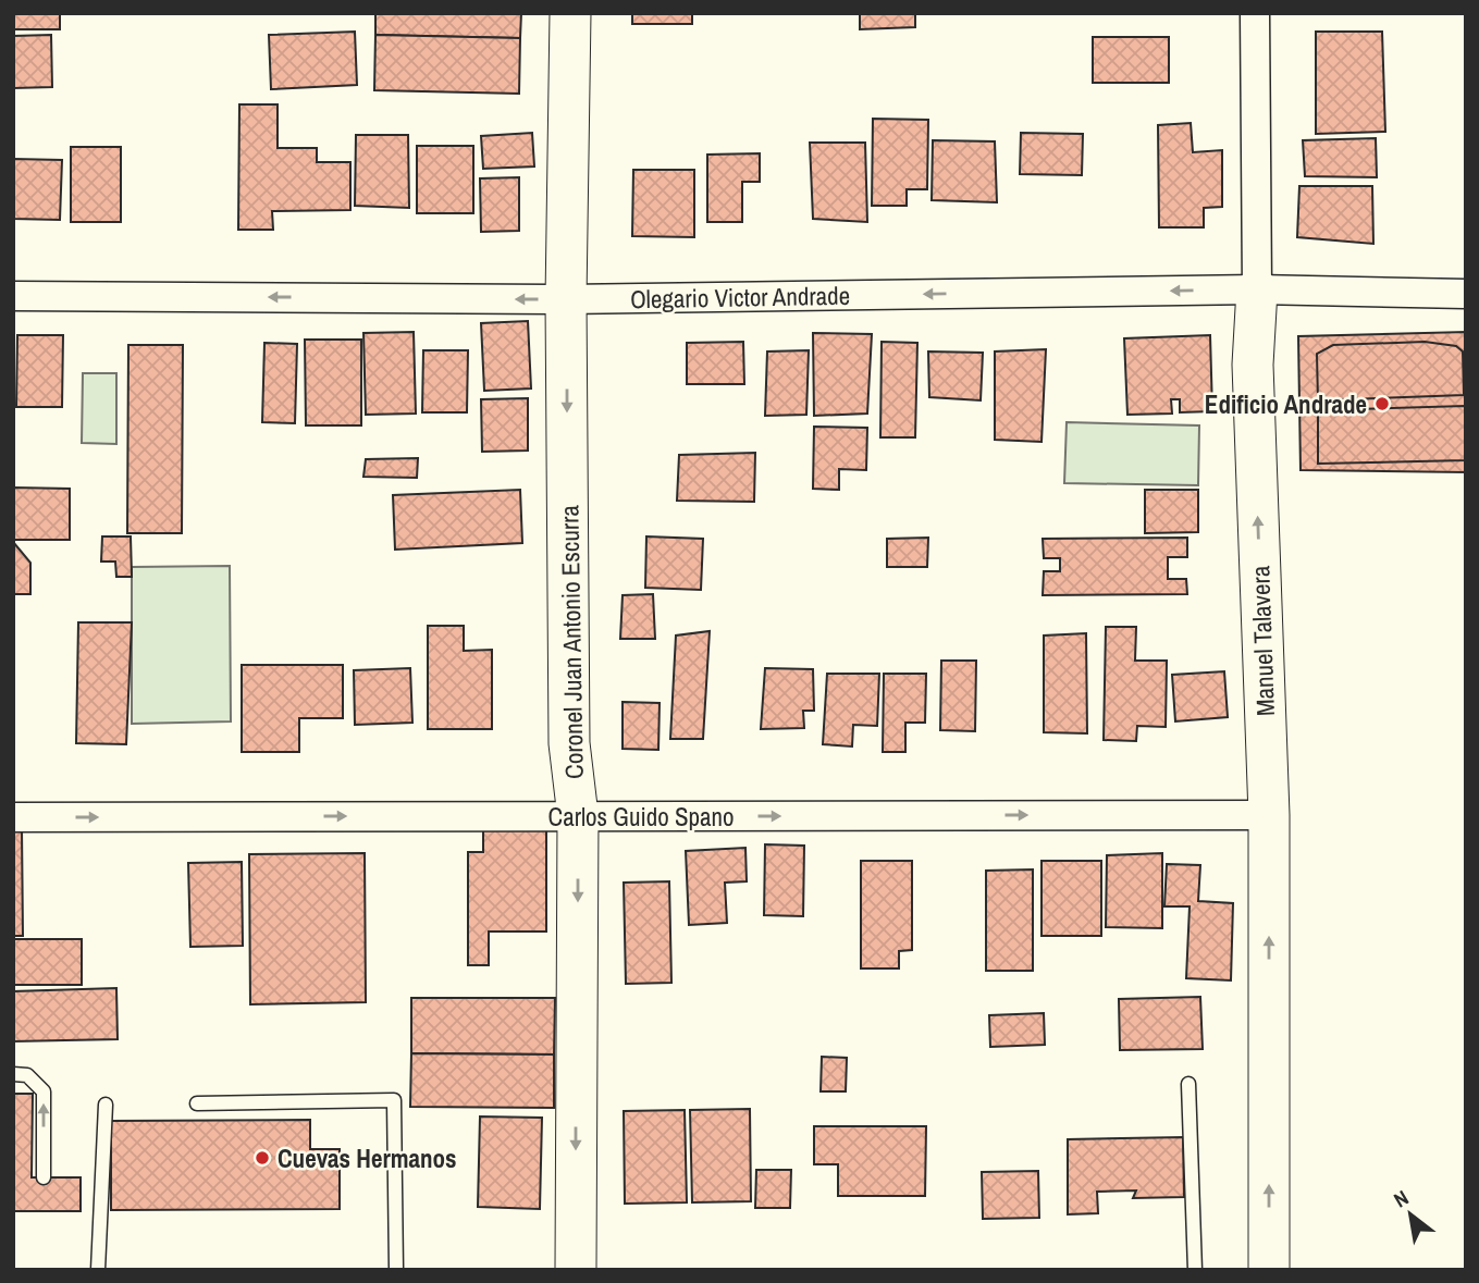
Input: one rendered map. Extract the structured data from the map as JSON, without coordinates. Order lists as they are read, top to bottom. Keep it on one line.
{"streets":{"street":["Olegario Victor Andrade","Manuel Talavera","Coronel Juan Antonio Escurra","Carlos Guido Spano"]},"crossings":[["Olegario Victor Andrade","Manuel Talavera"],["Olegario Victor Andrade","Coronel Juan Antonio Escurra"],["Manuel Talavera","Carlos Guido Spano"],["Coronel Juan Antonio Escurra","Carlos Guido Spano"]],"one_way":["Olegario Victor Andrade","Manuel Talavera","Coronel Juan Antonio Escurra","Carlos Guido Spano"],"places":["Edificio Andrade","Cuevas Hermanos"],"north":"top left"}
